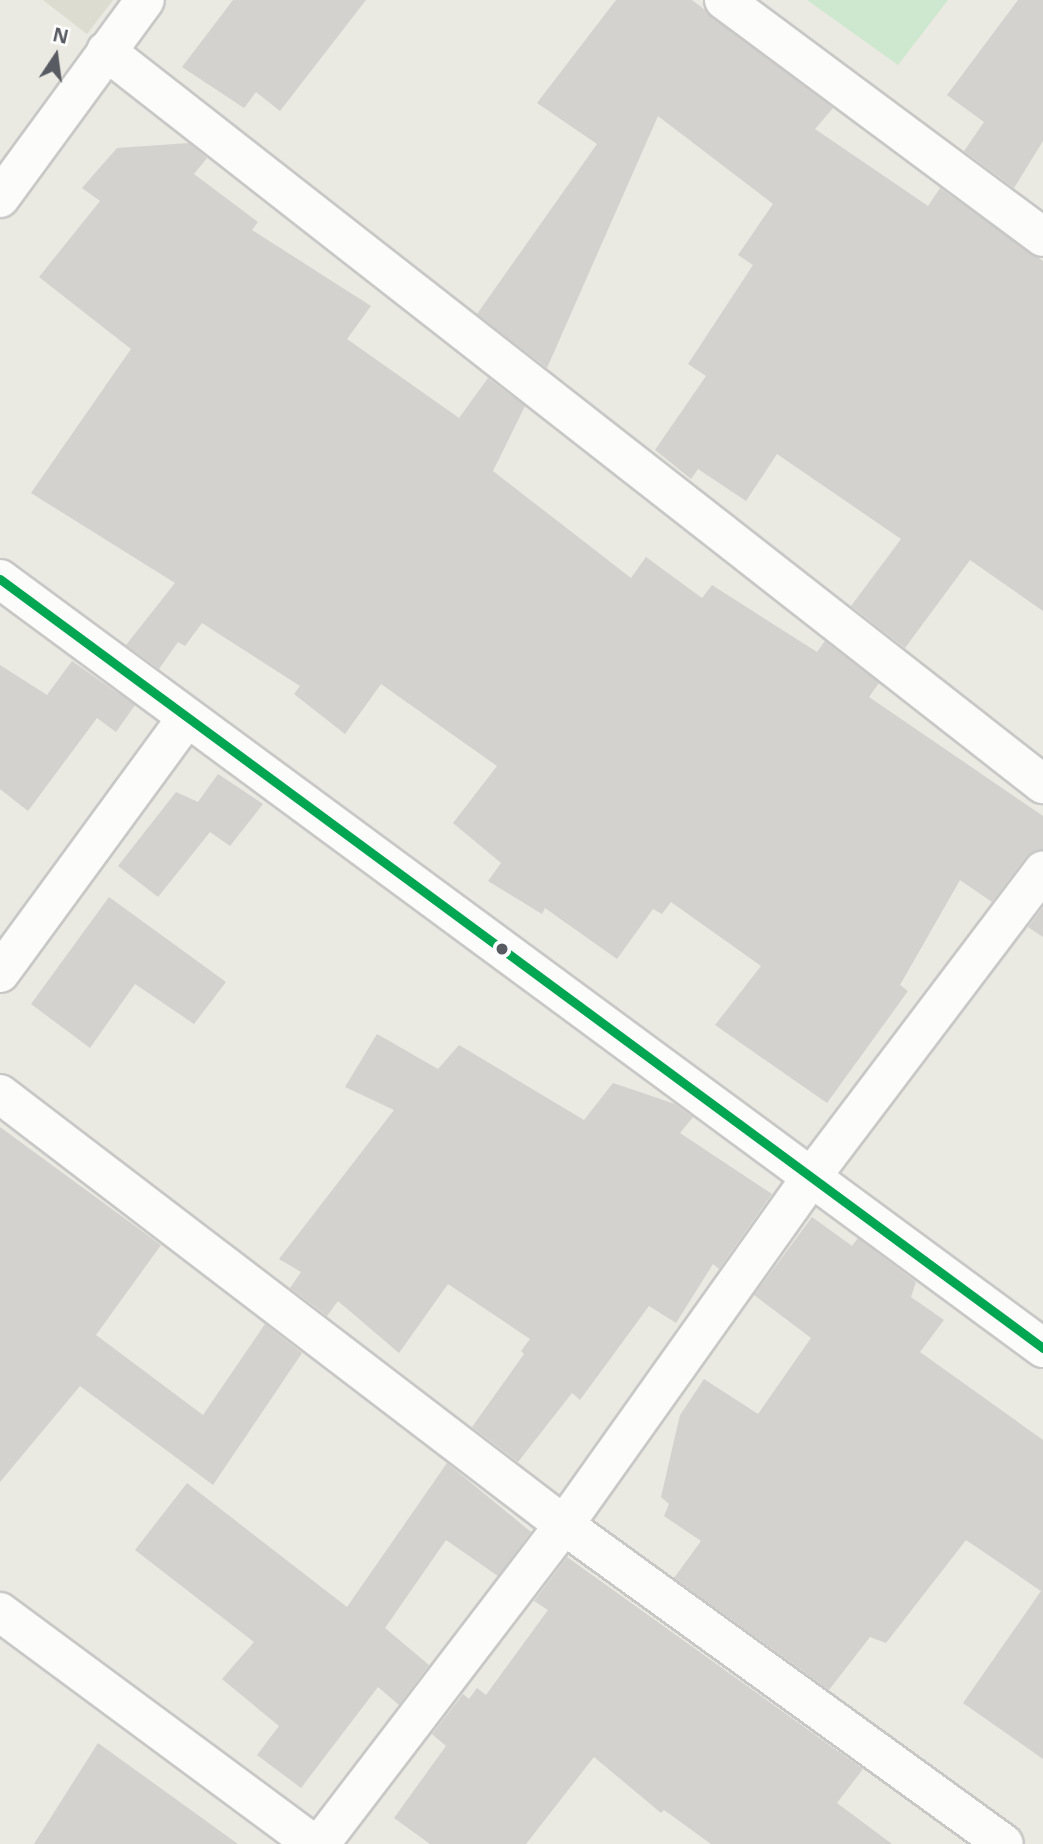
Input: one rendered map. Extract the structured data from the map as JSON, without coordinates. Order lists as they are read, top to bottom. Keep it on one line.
{"north":"top"}
